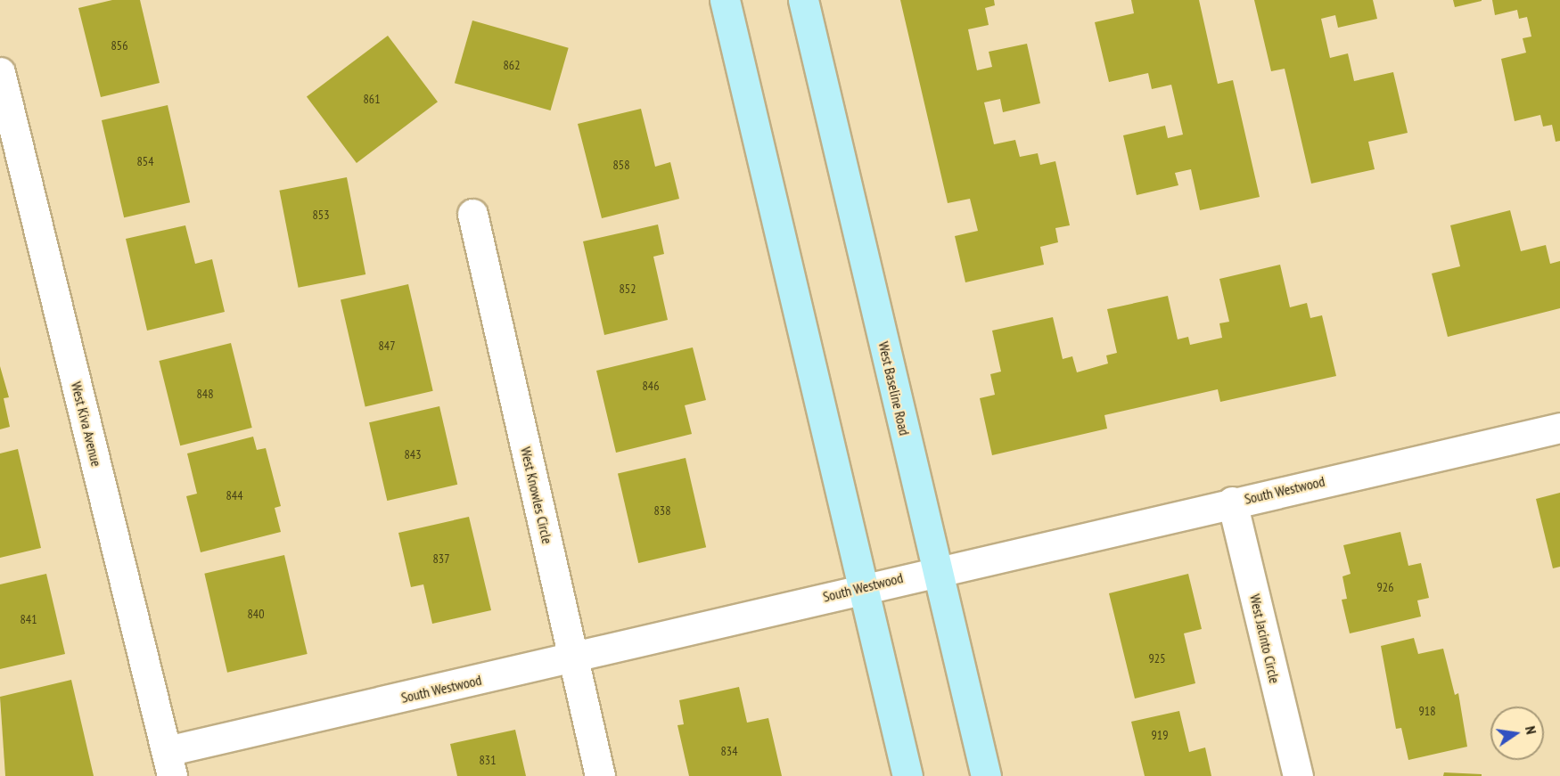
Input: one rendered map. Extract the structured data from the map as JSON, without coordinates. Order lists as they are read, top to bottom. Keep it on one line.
{"streets":{"main road":["West Baseline Road"],"street":["West Kiva Avenue","South Westwood","West Knowles Circle","West Jacinto Circle"]},"crossings":[["West Baseline Road","South Westwood"],["West Kiva Avenue","South Westwood"],["South Westwood","West Knowles Circle"],["South Westwood","West Jacinto Circle"]],"house_numbers":["856","862","861","854","858","853","852","847","846","848","843","844","838","837","926","840","841","925","918","919","834","831"],"north":"right"}
